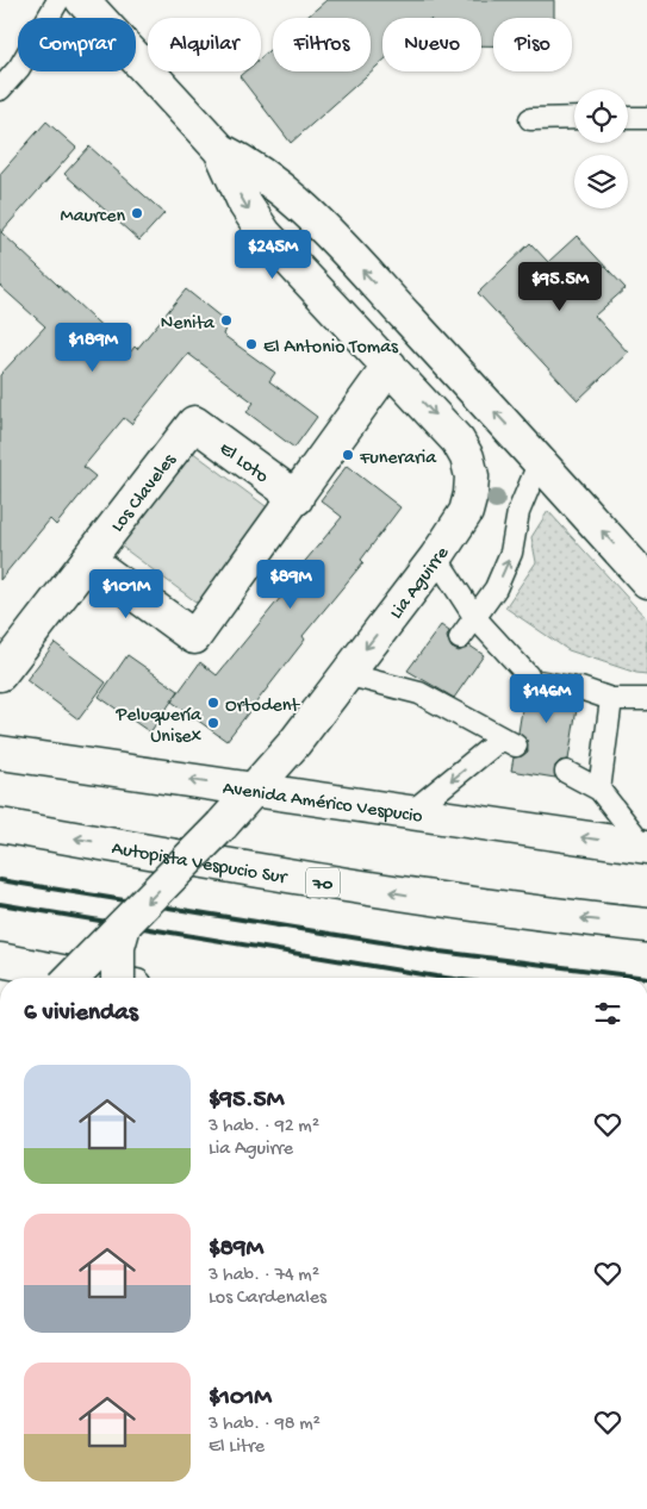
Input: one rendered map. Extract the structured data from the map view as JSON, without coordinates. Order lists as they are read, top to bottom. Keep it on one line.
{"streets":{"main road":["El Loto","Los Claveles","Lia Aguirre","Avenida Américo Vespucio","Autopista Vespucio Sur","70"]},"crossings":[["El Loto","Los Claveles"],["Lia Aguirre","Avenida Américo Vespucio"]],"one_way":["Avenida Américo Vespucio","Autopista Vespucio Sur"],"places":["Maurcen","Nenita","El Antonio Tomas","Funeraria","Ortodent","Peluquería Unisex"],"page":{"chip":["Comprar","Alquilar","Filtros","Nuevo","Piso"],"price":["$245M","$95.5M","$189M","$89M","$101M","$146M"],"heading":"6 viviendas","list":[{"name":"$95.5M","note":"3 hab. · 92 m² · Lia Aguirre"},{"name":"$89M","note":"3 hab. · 74 m² · Los Cardenales"},{"name":"$101M","note":"3 hab. · 98 m² · El Litre"}]}}
